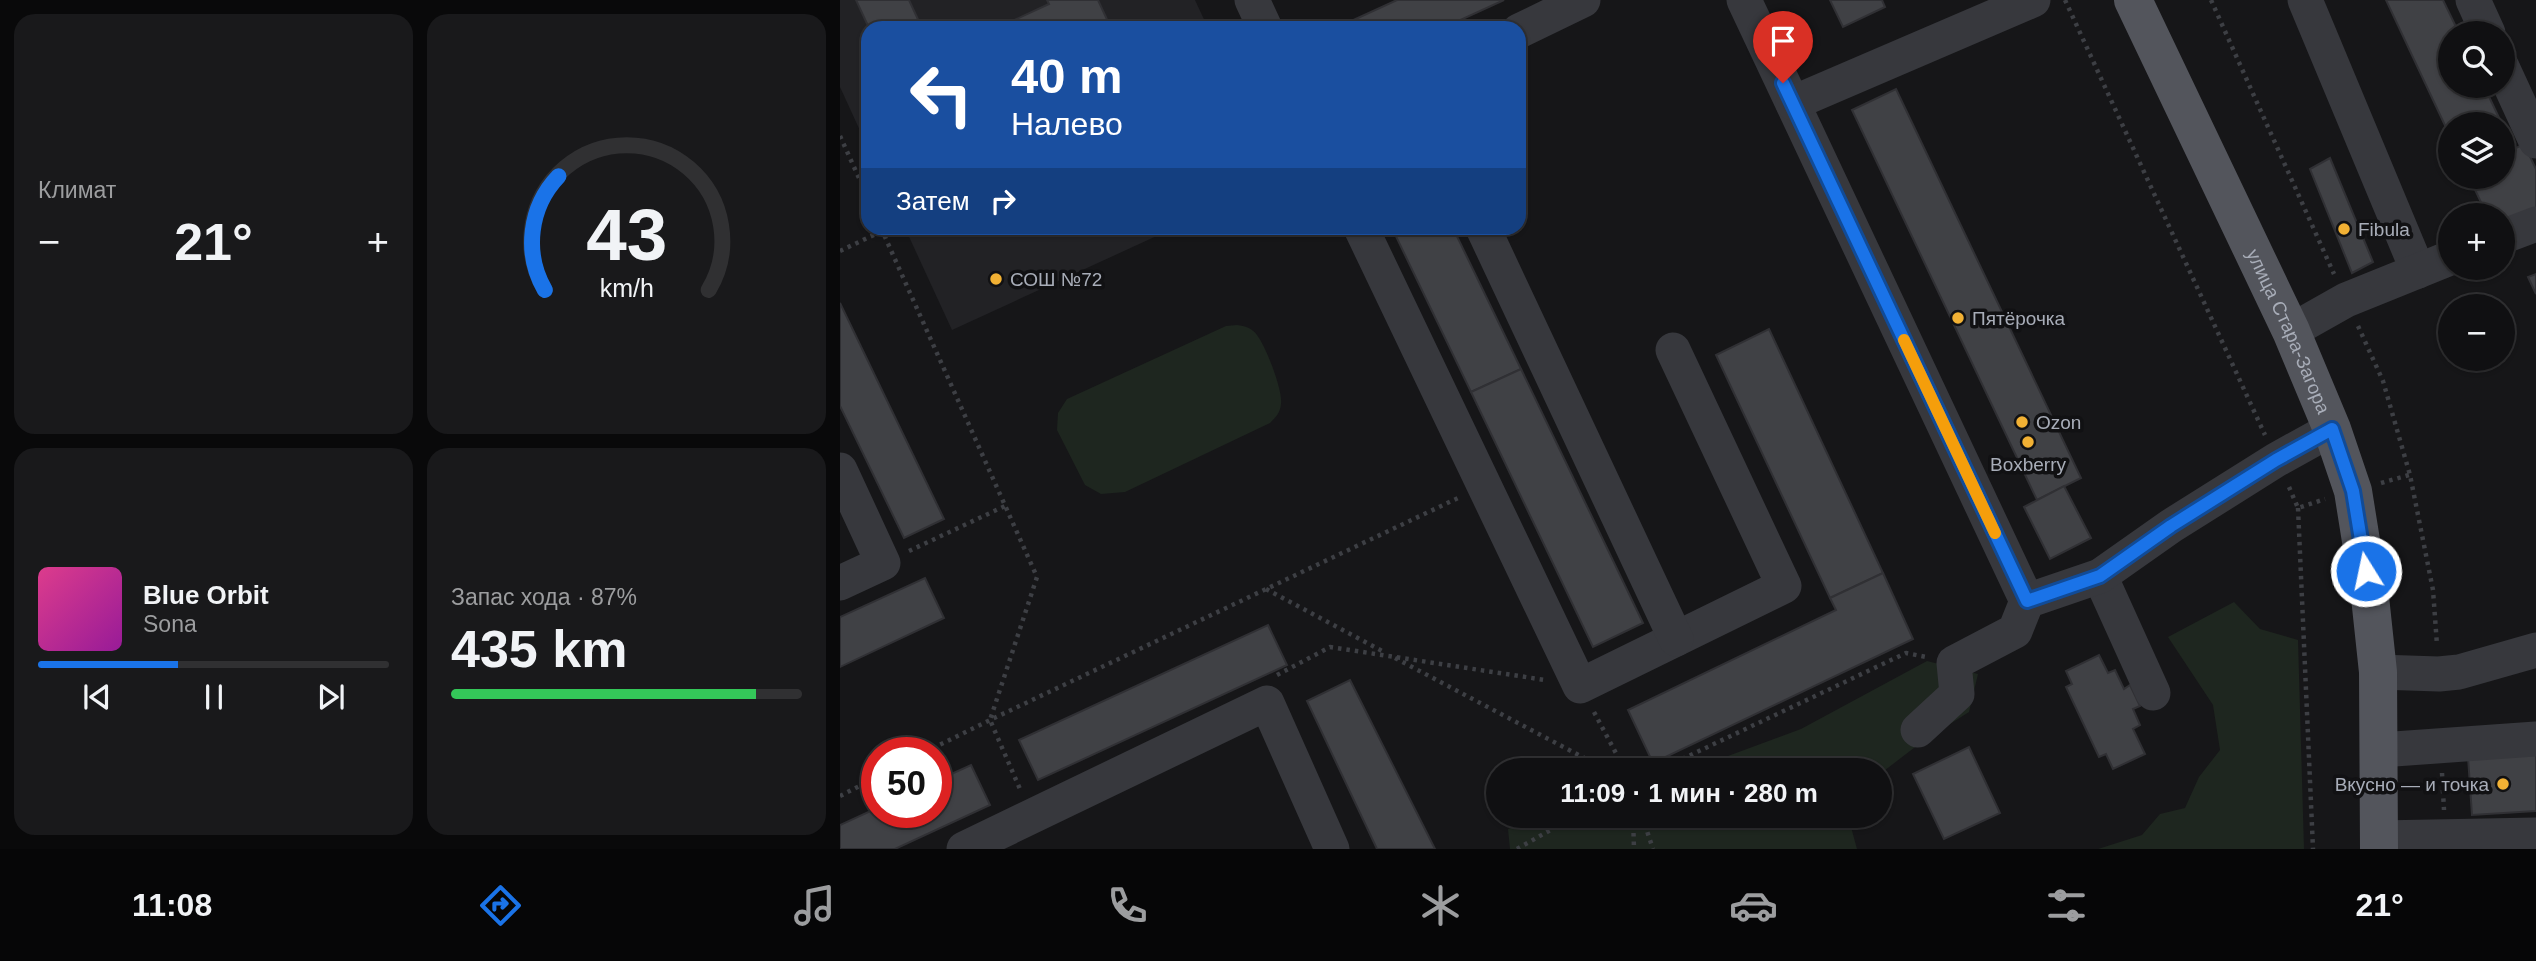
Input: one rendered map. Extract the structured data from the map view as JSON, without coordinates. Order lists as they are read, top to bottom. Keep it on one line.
{"streets":{"main road":["улица Стара-Загора"]},"places":["Fibula","СОШ №72","Пятёрочка","Ozon","Boxberry","Вкусно — и точка"],"page":{"tile":["Климат",["Запас хода · 87%","435 km"]],"map_buttons":["+","−"],"turn":["40 m","Налево"],"then":"Затем","heat":["−","21°","+"],"song":["Blue Orbit","Sona"],"limit":"50","trip":"11:09 · 1 мин · 280 m","tabs":["11:08","21°"],"gauge":["43","km/h"]}}
